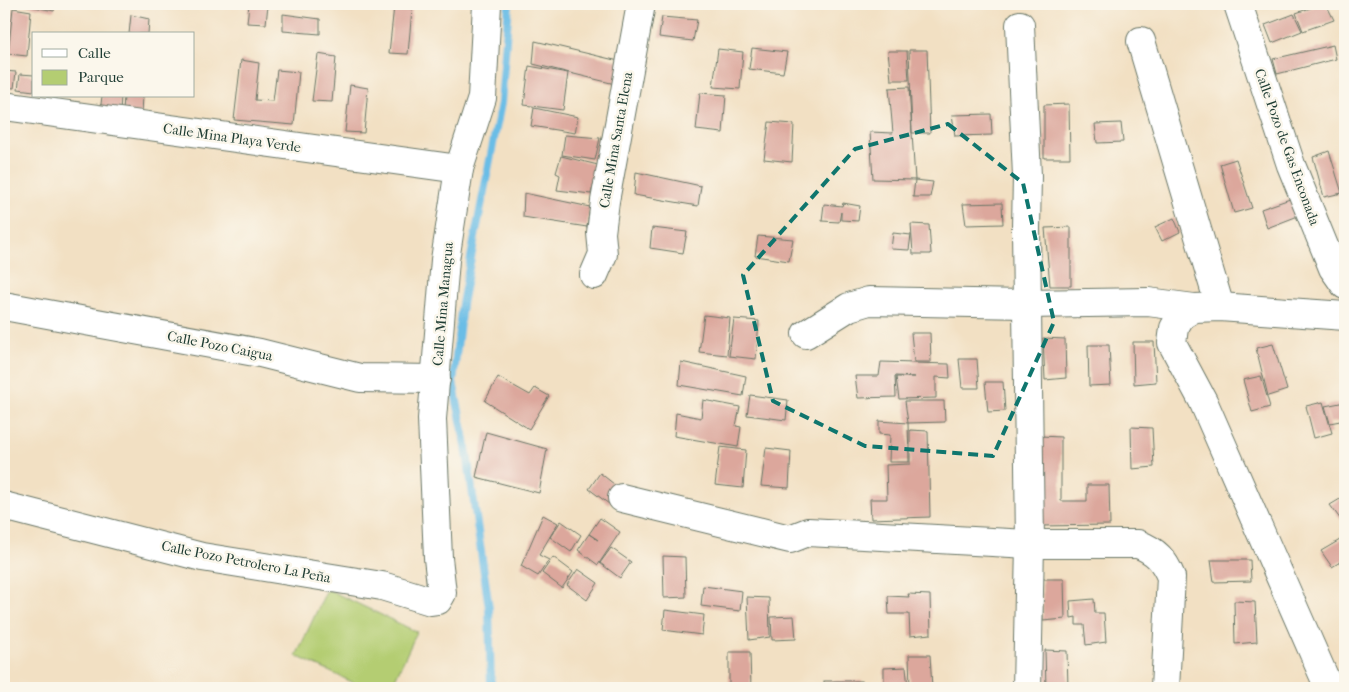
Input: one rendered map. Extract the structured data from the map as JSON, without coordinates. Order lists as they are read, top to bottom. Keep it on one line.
{"streets":{"street":["Calle Mina Playa Verde","Calle Mina Santa Elena","Calle Pozo de Gas Enconada","Calle Mina Managua","Calle Pozo Caigua","Calle Pozo Petrolero La Peña"]},"crossings":[["Calle Mina Playa Verde","Calle Mina Managua"],["Calle Mina Managua","Calle Pozo Caigua"],["Calle Mina Managua","Calle Pozo Petrolero La Peña"]],"legend":["Calle","Parque"]}
